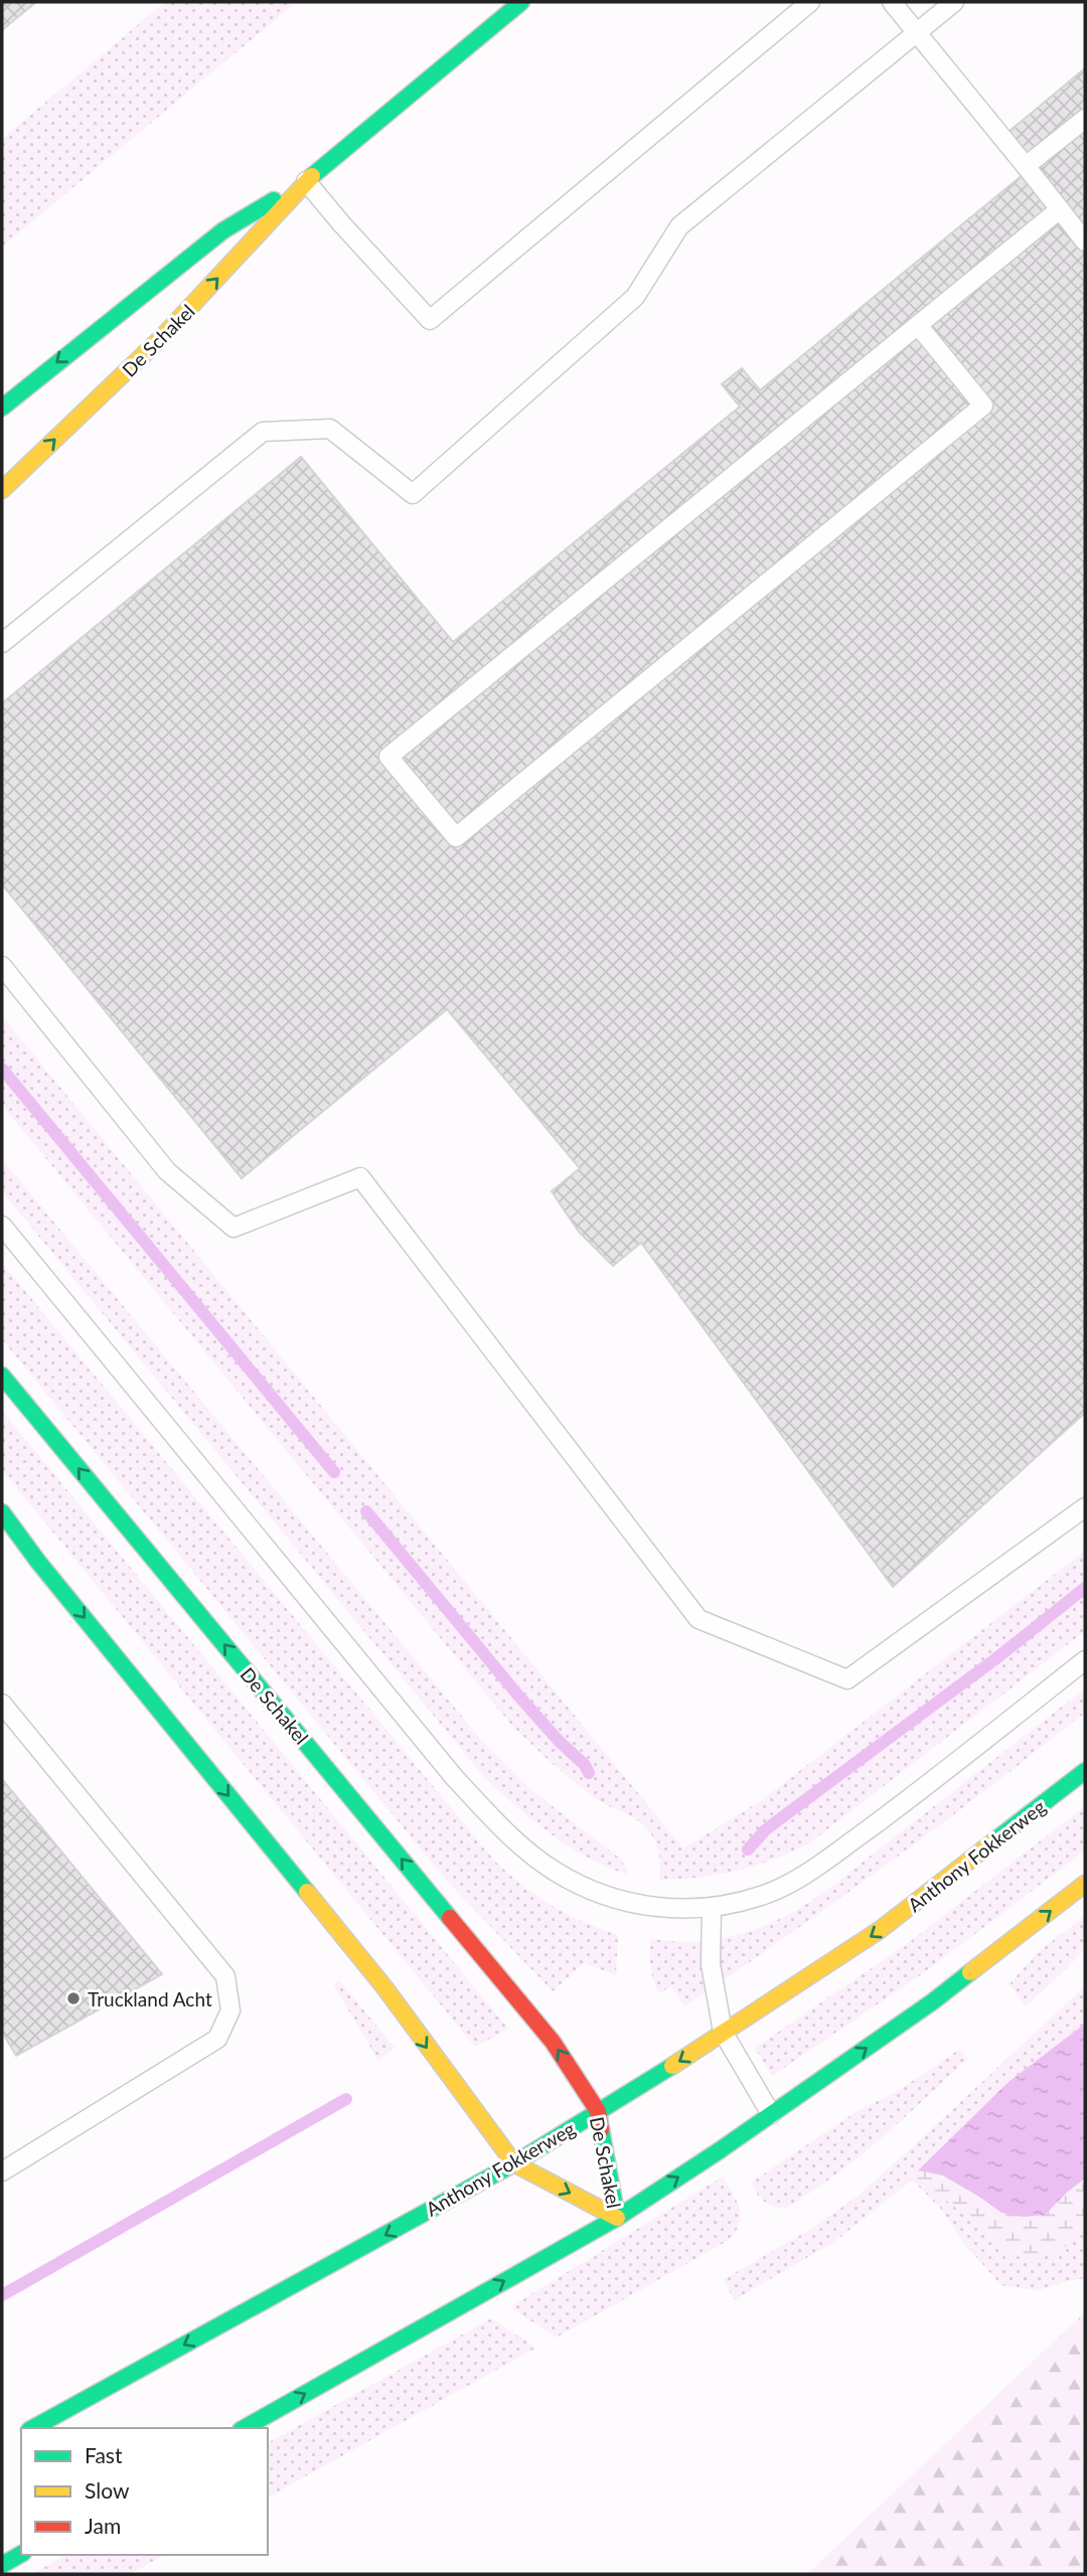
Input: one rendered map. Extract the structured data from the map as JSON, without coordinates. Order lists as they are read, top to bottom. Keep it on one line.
{"streets":{"street":["De Schakel","Anthony Fokkerweg"]},"crossings":[["De Schakel","Anthony Fokkerweg"]],"places":["Truckland Acht"],"legend":["Fast","Slow","Jam"]}
